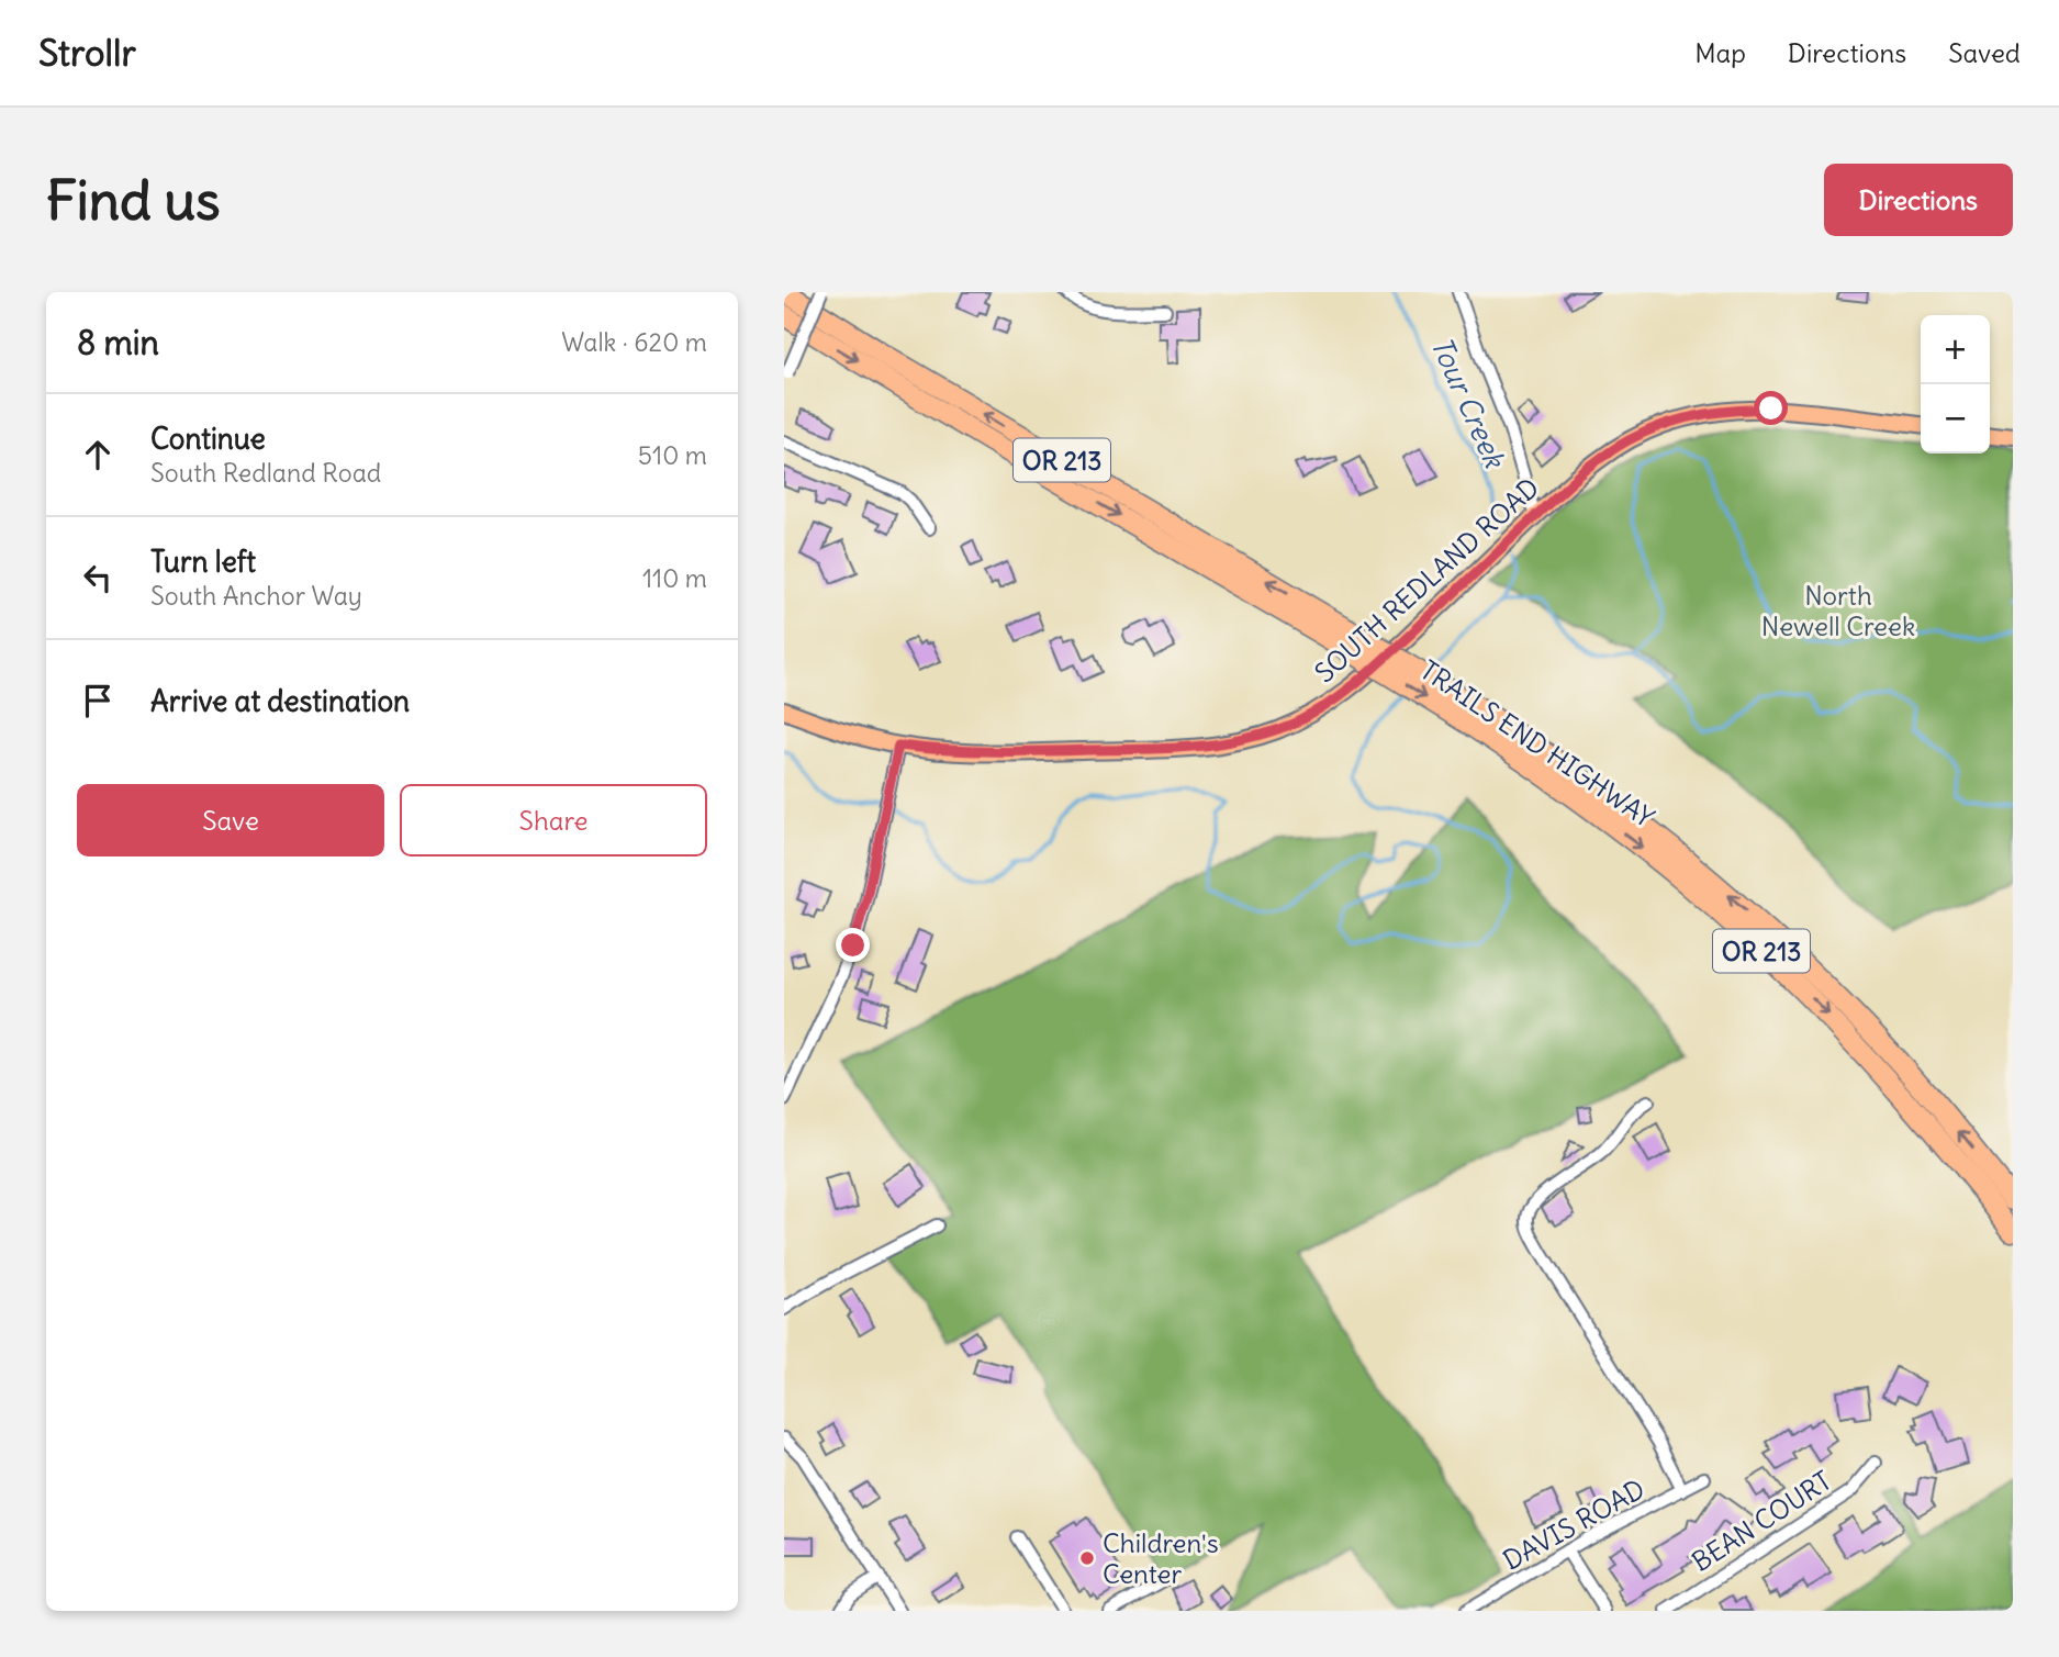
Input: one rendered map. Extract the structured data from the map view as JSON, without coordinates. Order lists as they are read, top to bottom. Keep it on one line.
{"streets":{"highway":["OR 213","TRAILS END HIGHWAY"],"main road":["SOUTH REDLAND ROAD"],"street":["BEAN COURT","DAVIS ROAD"]},"water":["Tour Creek"],"parks":["North Newell Creek"],"places":["Children's Center"],"page":{"header":"Strollr","nav":["Map","Directions","Saved"],"buttons":["Directions",["Save","Share"]],"title":"Find us","heading":["8 min","Walk · 620 m"],"map_buttons":["+","−"],"list":[["Continue","South Redland Road","510 m"],["Turn left","South Anchor Way","110 m"],"Arrive at destination"]}}
